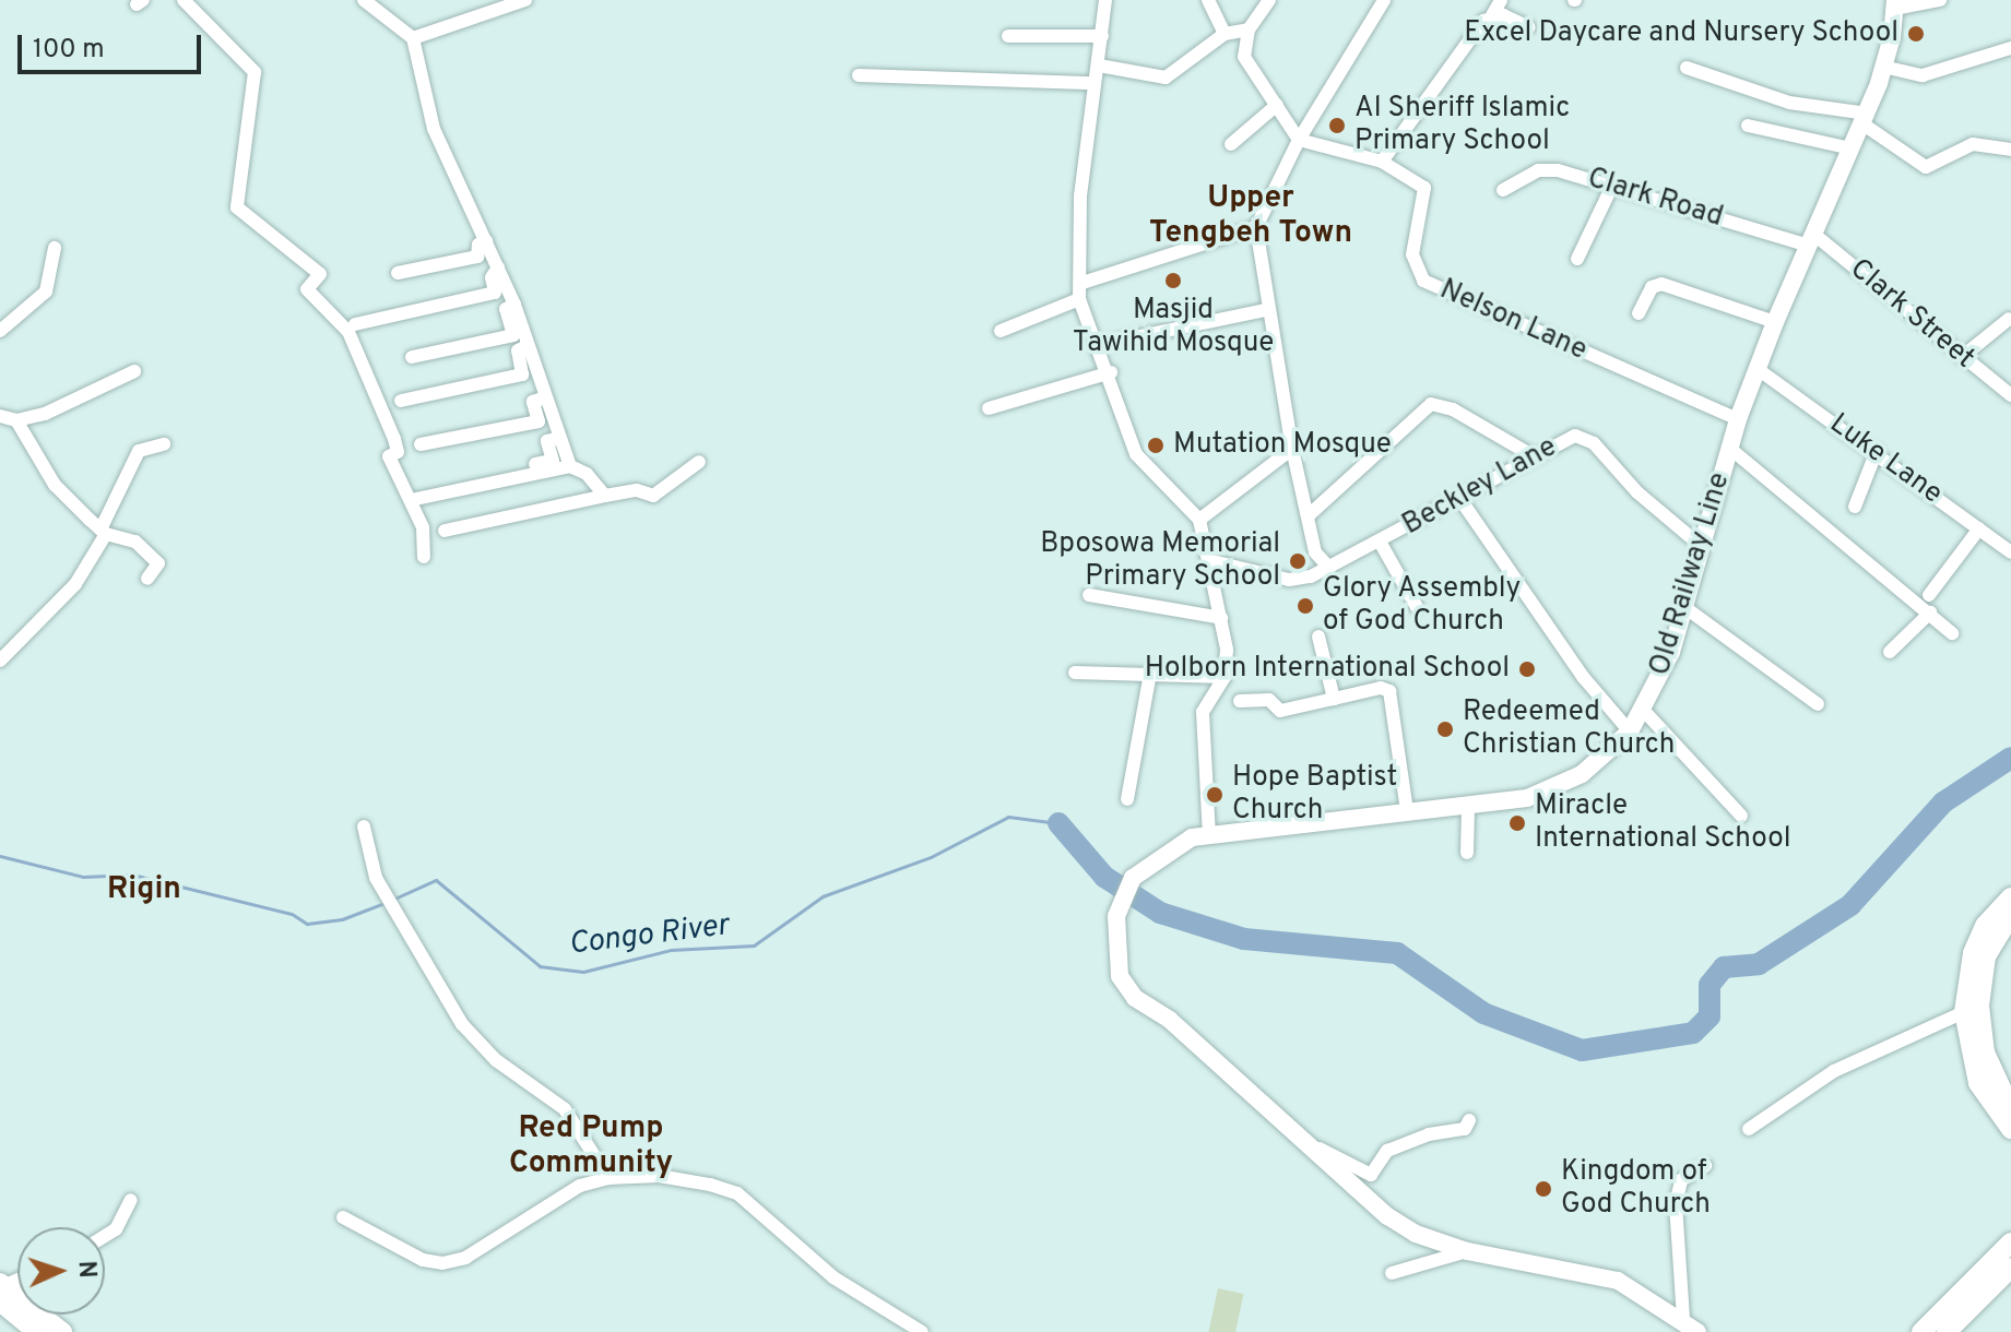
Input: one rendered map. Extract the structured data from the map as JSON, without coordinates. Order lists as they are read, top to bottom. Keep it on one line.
{"streets":{"street":["Clark Road","Clark Street","Nelson Lane","Luke Lane","Beckley Lane","Old Railway Line"]},"crossings":[["Clark Road","Clark Street"],["Clark Road","Old Railway Line"],["Clark Street","Old Railway Line"],["Nelson Lane","Old Railway Line"],["Luke Lane","Old Railway Line"],["Beckley Lane","Old Railway Line"]],"districts":["Upper Tengbeh Town","Rigin","Red Pump Community"],"water":["Congo River"],"places":["Excel Daycare and Nursery School","Al Sheriff Islamic Primary School","Masjid Tawihid Mosque","Mutation Mosque","Bposowa Memorial Primary School","Glory Assembly of God Church","Holborn International School","Redeemed Christian Church","Hope Baptist Church","Miracle International School","Kingdom of God Church"],"scale_bar":"100 m","north":"right"}
